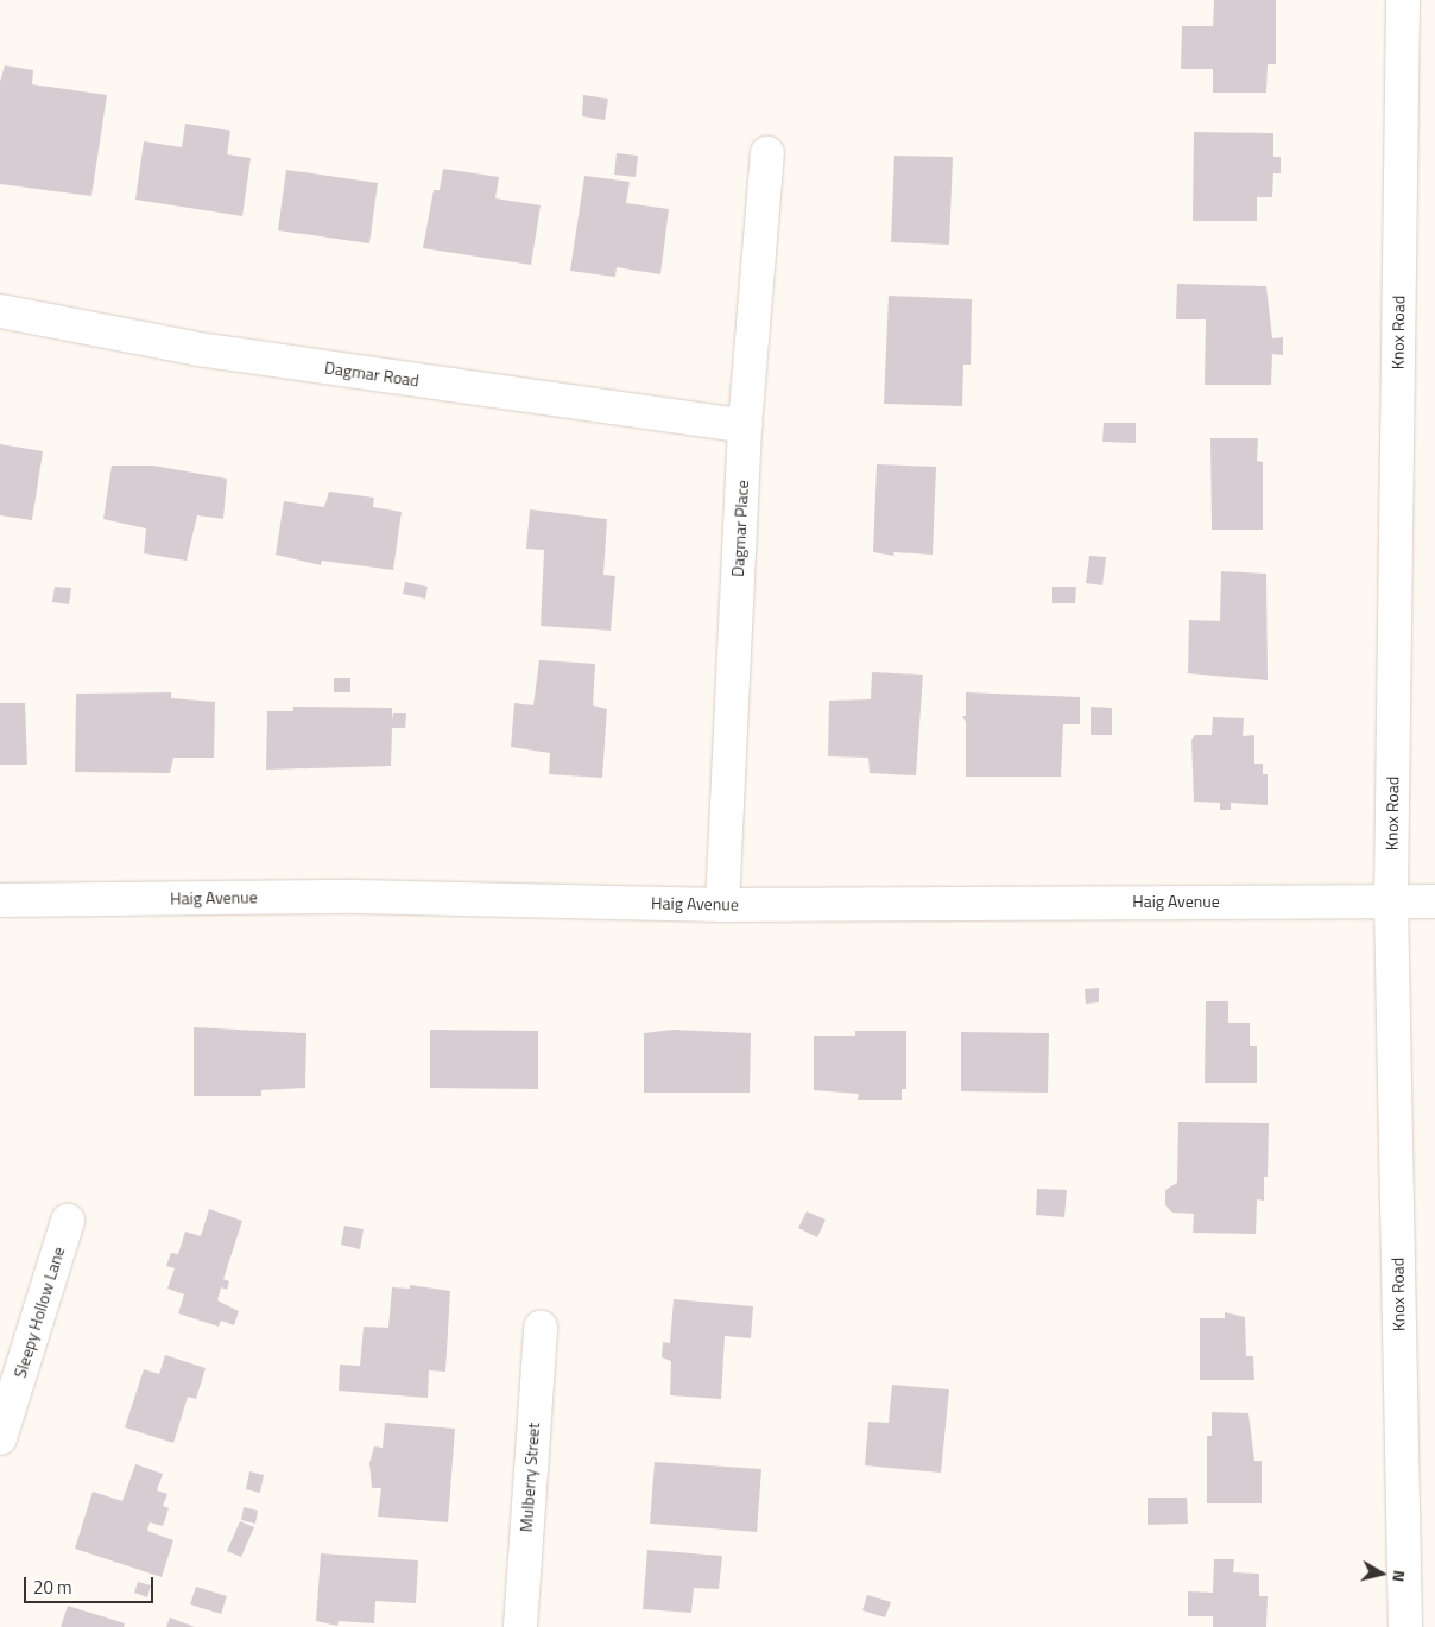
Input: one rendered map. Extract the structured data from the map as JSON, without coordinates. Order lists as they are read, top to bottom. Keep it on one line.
{"streets":{"street":["Knox Road","Dagmar Road","Dagmar Place","Haig Avenue","Sleepy Hollow Lane","Mulberry Street"]},"crossings":[["Knox Road","Haig Avenue"],["Dagmar Road","Dagmar Place"],["Dagmar Place","Haig Avenue"]],"scale_bar":"20 m","north":"right"}
